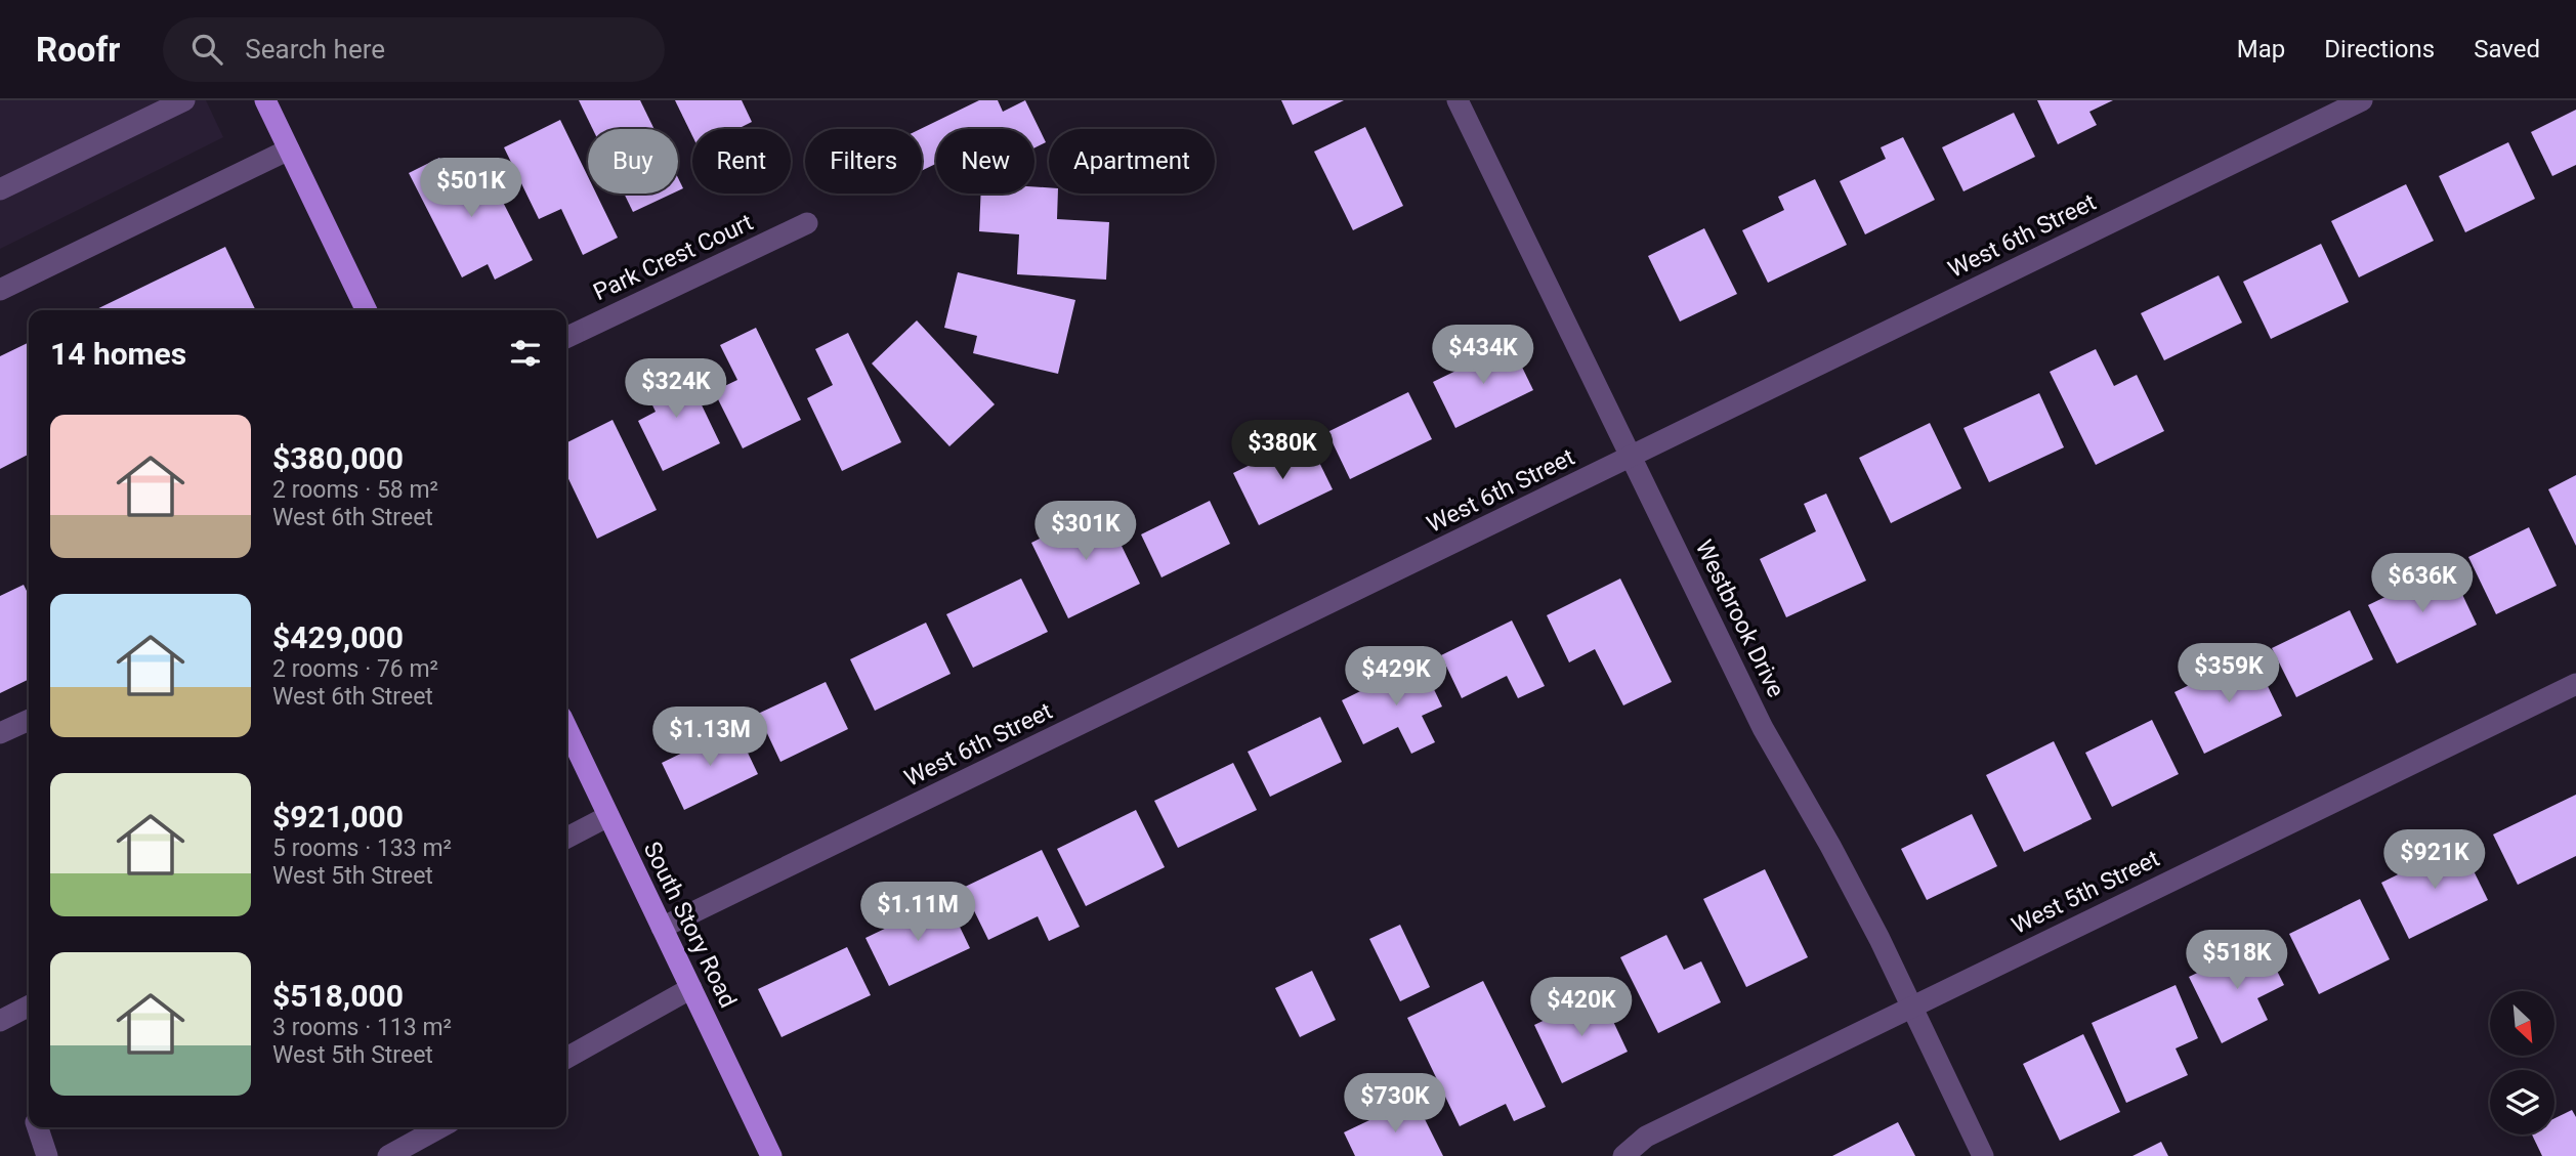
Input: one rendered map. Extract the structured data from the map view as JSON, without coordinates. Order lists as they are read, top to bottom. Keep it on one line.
{"streets":{"main road":["South Story Road"],"street":["West 6th Street","Park Crest Court","Westbrook Drive","West 5th Street"]},"crossings":[["West 6th Street","Westbrook Drive"],["West 6th Street","South Story Road"],["Westbrook Drive","West 5th Street"]],"north":"bottom right","page":{"header":"Roofr","search":"Search here","nav":["Map","Directions","Saved"],"chip":["Buy","Rent","Filters","New","Apartment"],"price":["$501K","$434K","$324K","$380K","$301K","$636K","$359K","$429K","$1.13M","$921K","$1.11M","$518K","$420K","$730K"],"heading":"14 homes","list":[{"name":"$380,000","note":"2 rooms · 58 m² · West 6th Street"},{"name":"$429,000","note":"2 rooms · 76 m² · West 6th Street"},{"name":"$921,000","note":"5 rooms · 133 m² · West 5th Street"},{"name":"$518,000","note":"3 rooms · 113 m² · West 5th Street"}]}}
